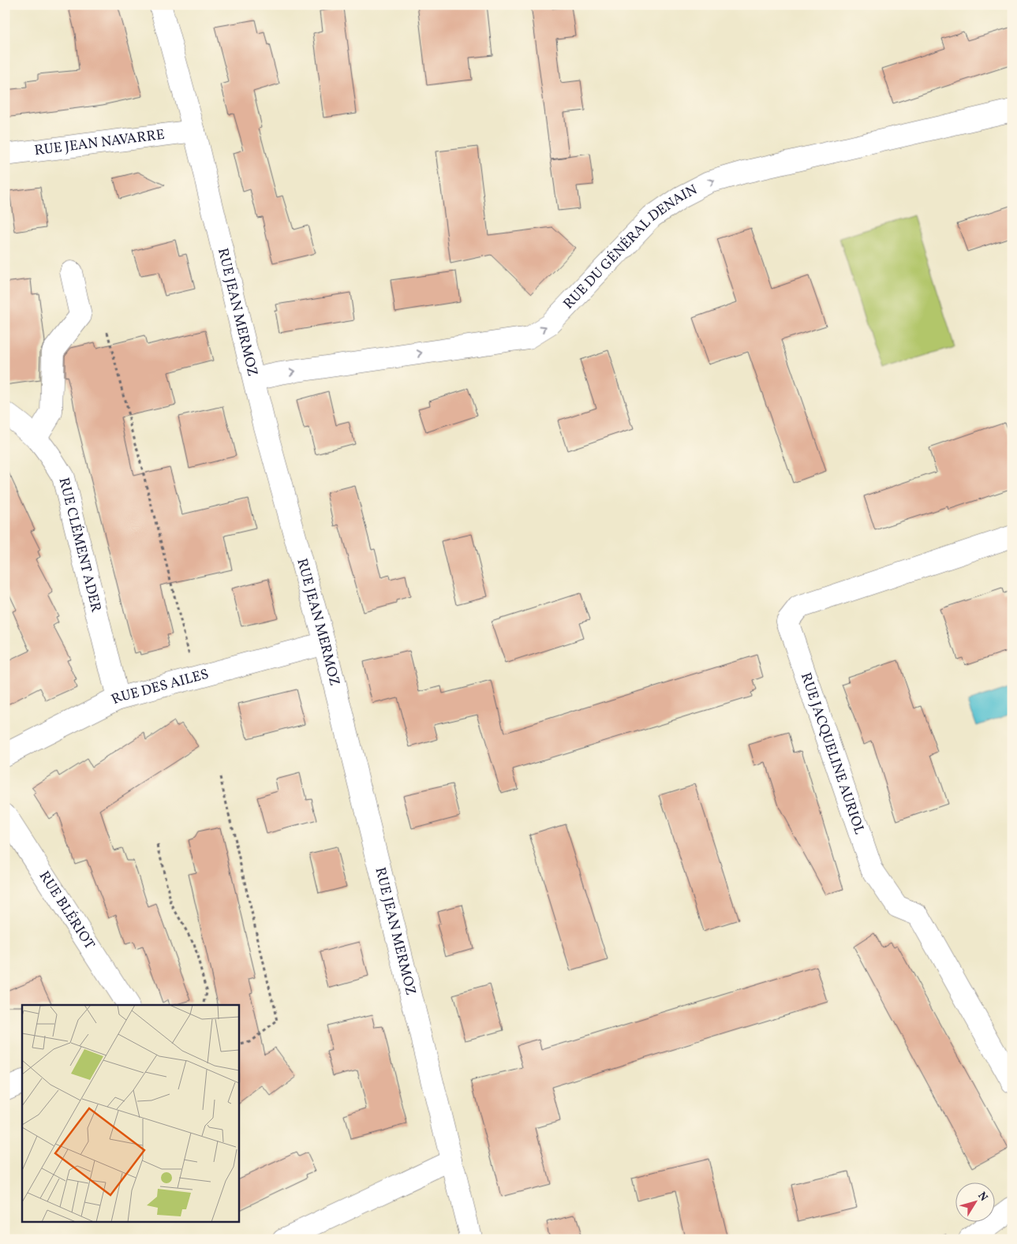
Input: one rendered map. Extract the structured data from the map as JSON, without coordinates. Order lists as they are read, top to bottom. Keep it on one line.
{"streets":{"street":["RUE JEAN NAVARRE","RUE DU GÉNÉRAL DENAIN","RUE JEAN MERMOZ","RUE CLÉMENT ADER","RUE DES AILES","RUE JACQUELINE AURIOL","RUE BLÉRIOT"]},"crossings":[["RUE JEAN NAVARRE","RUE JEAN MERMOZ"],["RUE DU GÉNÉRAL DENAIN","RUE JEAN MERMOZ"],["RUE JEAN MERMOZ","RUE DES AILES"],["RUE CLÉMENT ADER","RUE DES AILES"]],"one_way":["RUE DU GÉNÉRAL DENAIN"],"north":"top right"}
